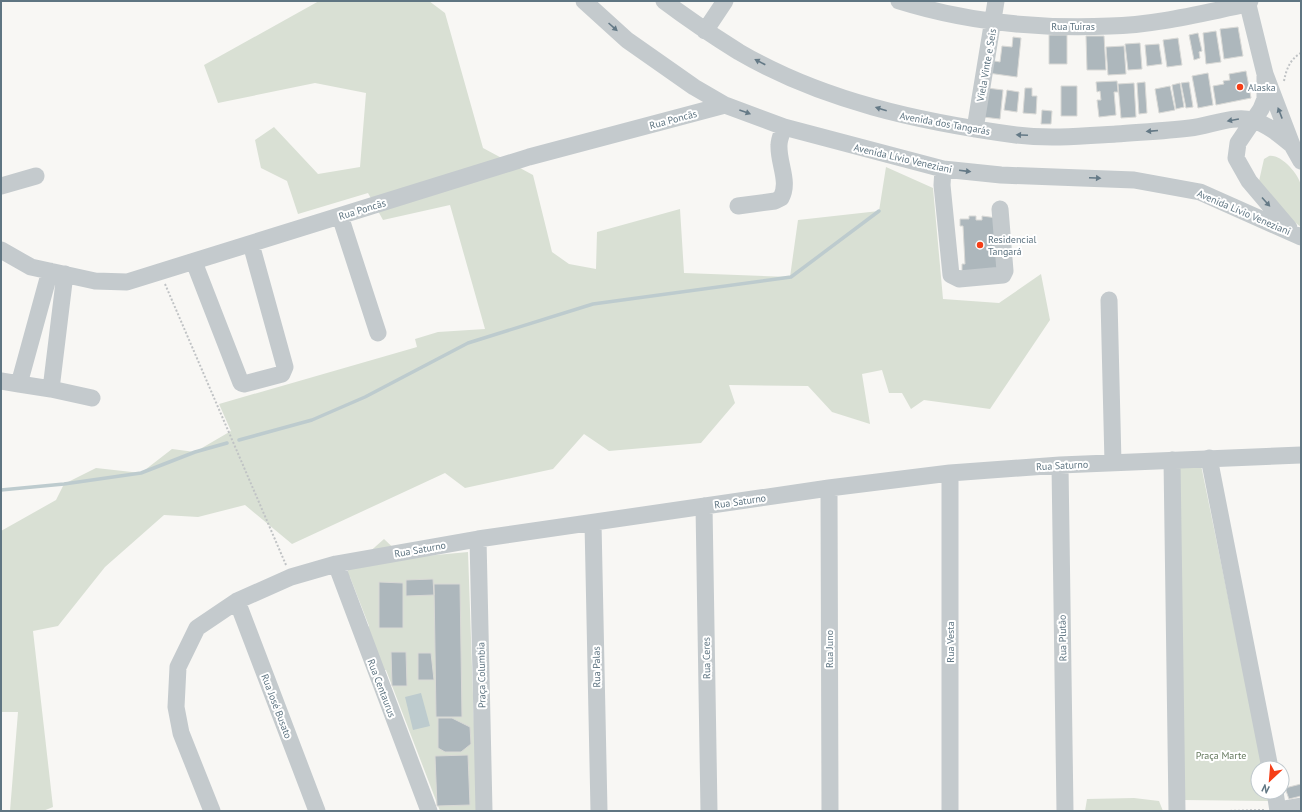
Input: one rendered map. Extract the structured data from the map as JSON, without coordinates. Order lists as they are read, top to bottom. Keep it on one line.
{"streets":{"street":["Rua Tuiras","Viela Vinte e Seis","Rua Poncãs","Avenida dos Tangarás","Avenida Lívio Veneziani","Rua Saturno","Rua Plutão","Rua Vesta","Rua Juno","Rua Ceres","Rua Palas","Praça Columbia","Rua Centaurus","Rua José Busato"]},"crossings":[["Rua Tuiras","Viela Vinte e Seis"],["Viela Vinte e Seis","Avenida dos Tangarás"],["Rua Poncãs","Avenida Lívio Veneziani"],["Rua Saturno","Rua Plutão"],["Rua Saturno","Rua Vesta"],["Rua Saturno","Rua Juno"],["Rua Saturno","Rua Ceres"],["Rua Saturno","Rua Palas"],["Rua Saturno","Praça Columbia"],["Rua Saturno","Rua Centaurus"],["Rua Saturno","Rua José Busato"]],"one_way":["Avenida dos Tangarás","Avenida Lívio Veneziani"],"parks":["Praça Marte"],"places":["Alaska","Residencial Tangará"],"north":"bottom left"}
